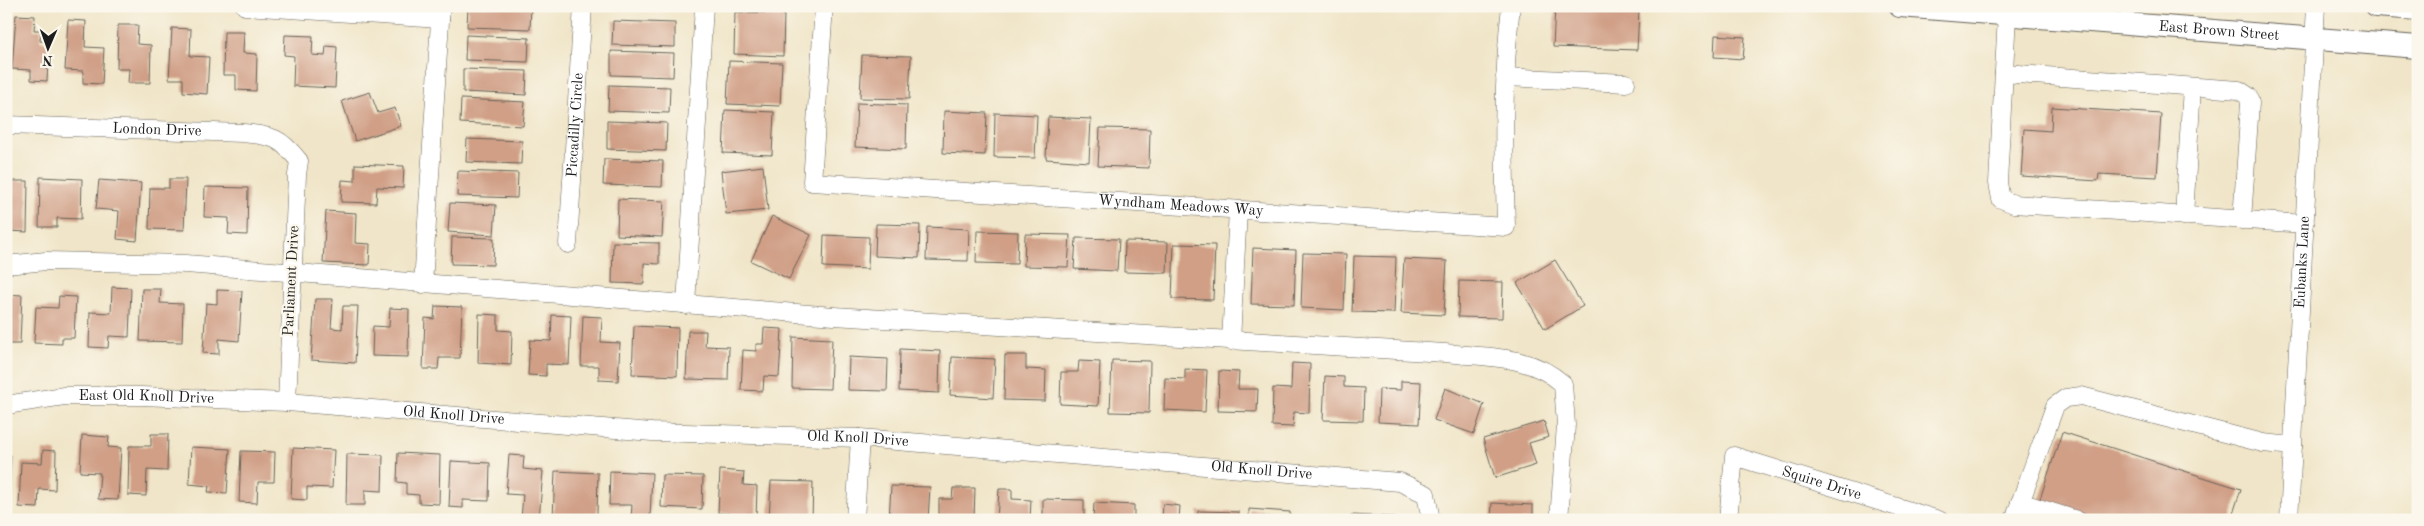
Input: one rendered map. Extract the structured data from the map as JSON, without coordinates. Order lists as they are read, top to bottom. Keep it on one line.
{"streets":{"main road":["East Brown Street"],"street":["Piccadilly Circle","London Drive","Wyndham Meadows Way","Eubanks Lane","Parliament Drive","East Old Knoll Drive","Old Knoll Drive","Squire Drive"]},"crossings":[["East Brown Street","Eubanks Lane"],["London Drive","Parliament Drive"],["Parliament Drive","East Old Knoll Drive"],["Parliament Drive","Old Knoll Drive"],["East Old Knoll Drive","Old Knoll Drive"]],"north":"bottom"}
